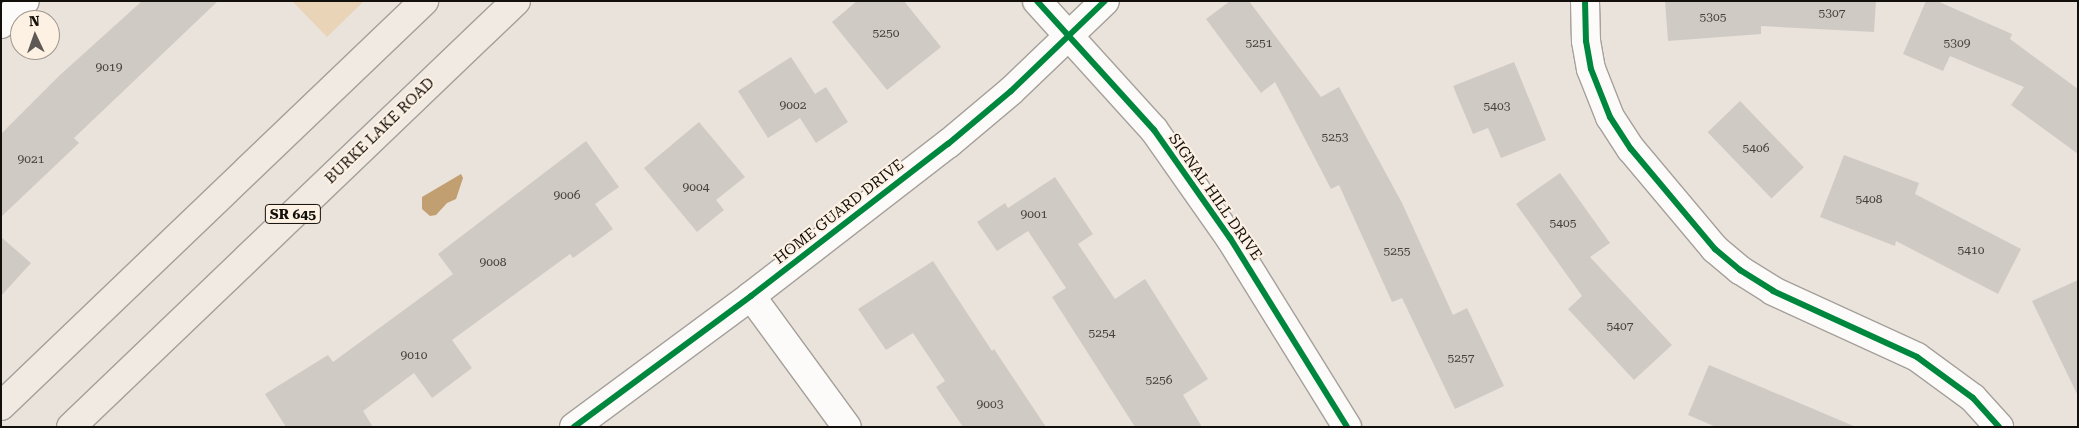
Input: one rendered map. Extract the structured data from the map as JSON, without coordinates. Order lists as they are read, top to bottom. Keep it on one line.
{"streets":{"main road":["BURKE LAKE ROAD","SR 645"],"street":["SIGNAL HILL DRIVE","HOME GUARD DRIVE"]},"crossings":[["SIGNAL HILL DRIVE","HOME GUARD DRIVE"]],"house_numbers":["5307","5305","5250","5251","5309","9019","9002","5403","5253","5406","9021","9004","9006","5408","9001","5405","5410","5255","9008","5407","5254","9010","5257","5256","9003"],"north":"top"}
